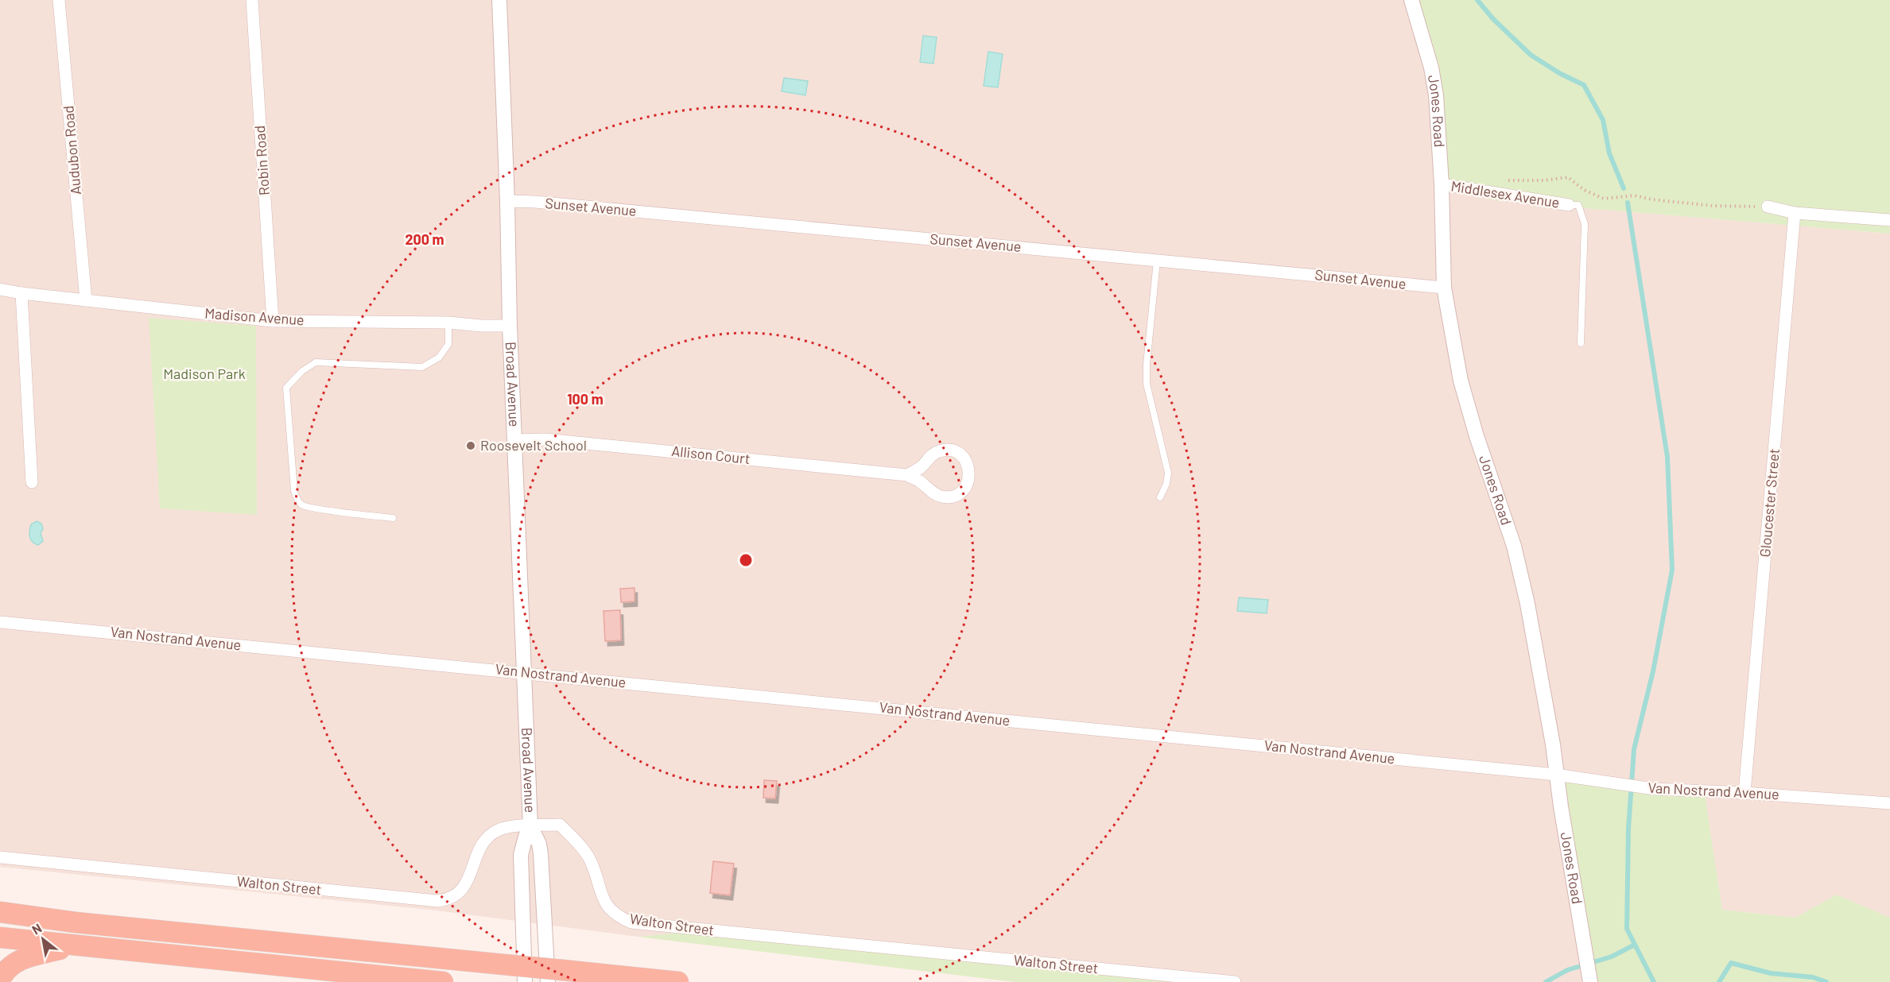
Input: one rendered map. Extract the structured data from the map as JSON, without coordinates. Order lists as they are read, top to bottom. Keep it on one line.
{"streets":{"street":["Jones Road","Audubon Road","Robin Road","Middlesex Avenue","Sunset Avenue","Madison Avenue","Broad Avenue","Allison Court","Gloucester Street","Van Nostrand Avenue","Walton Street"]},"crossings":[["Jones Road","Middlesex Avenue"],["Jones Road","Sunset Avenue"],["Jones Road","Van Nostrand Avenue"],["Audubon Road","Madison Avenue"],["Robin Road","Madison Avenue"],["Sunset Avenue","Broad Avenue"],["Madison Avenue","Broad Avenue"],["Broad Avenue","Allison Court"],["Broad Avenue","Van Nostrand Avenue"],["Broad Avenue","Walton Street"],["Gloucester Street","Van Nostrand Avenue"]],"parks":["Madison Park"],"places":["Roosevelt School"],"north":"top left","rings":["200 m","100 m"]}
